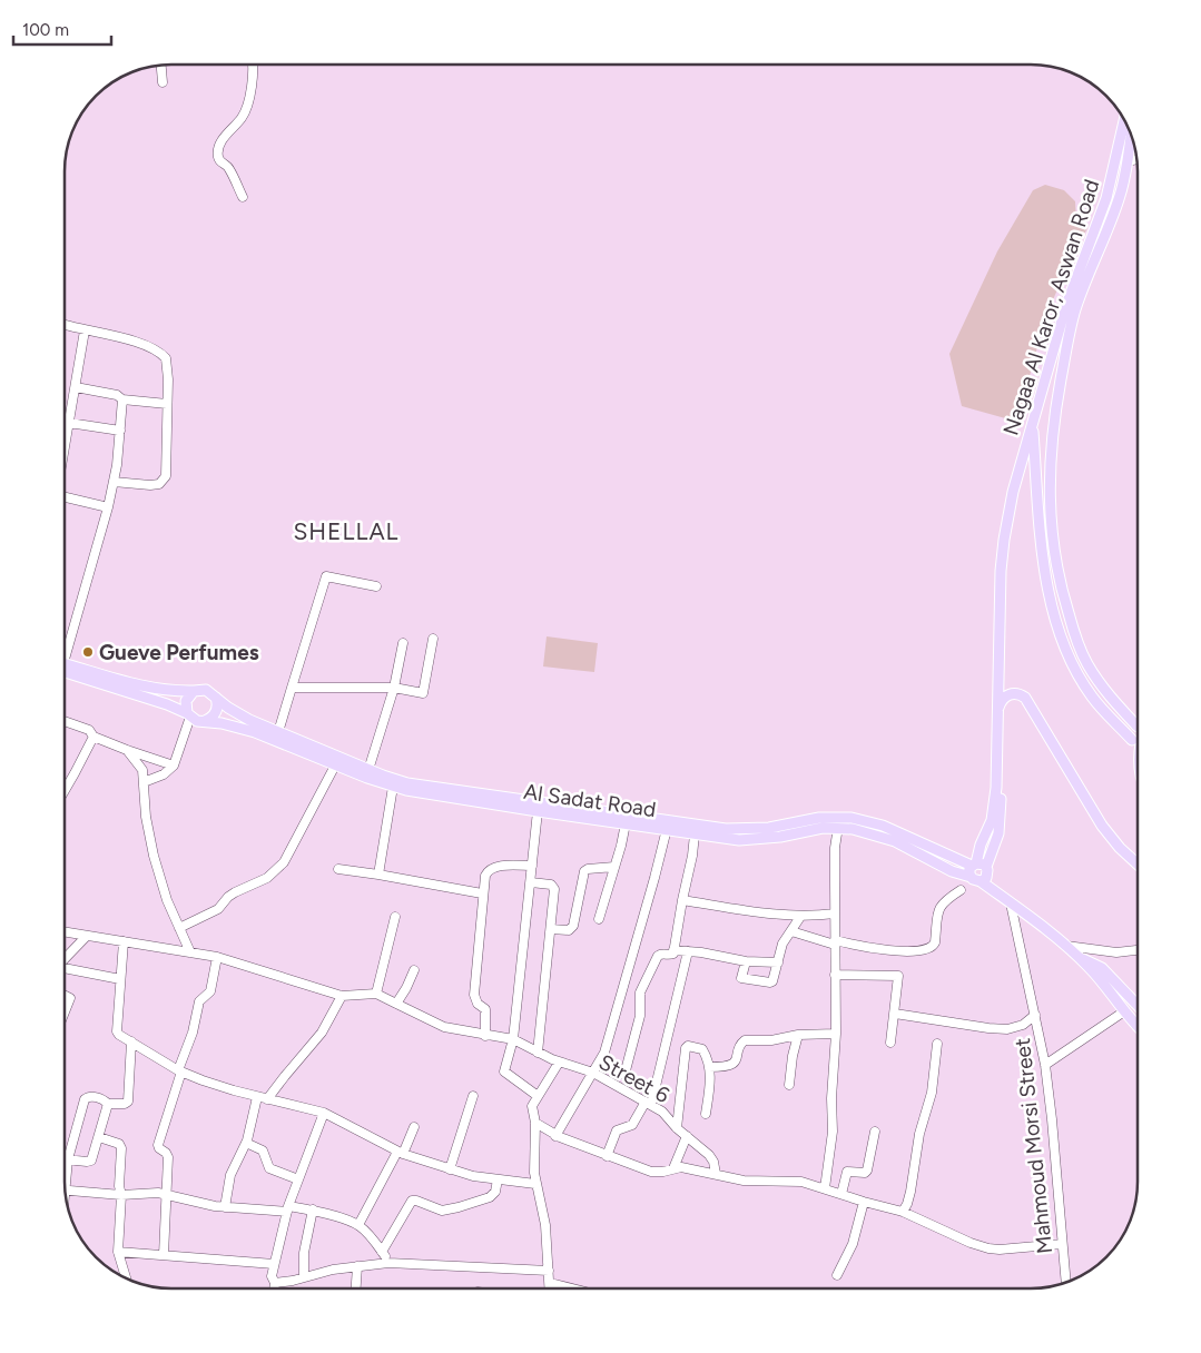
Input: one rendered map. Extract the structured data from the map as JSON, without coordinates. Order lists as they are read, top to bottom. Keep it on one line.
{"streets":{"main road":["Nagaa Al Karor, Aswan Road","Al Sadat Road"],"street":["Street 6","Mahmoud Morsi Street"]},"crossings":[["Nagaa Al Karor, Aswan Road","Al Sadat Road"]],"districts":["SHELLAL"],"places":["Gueve Perfumes"],"scale_bar":"100 m"}
